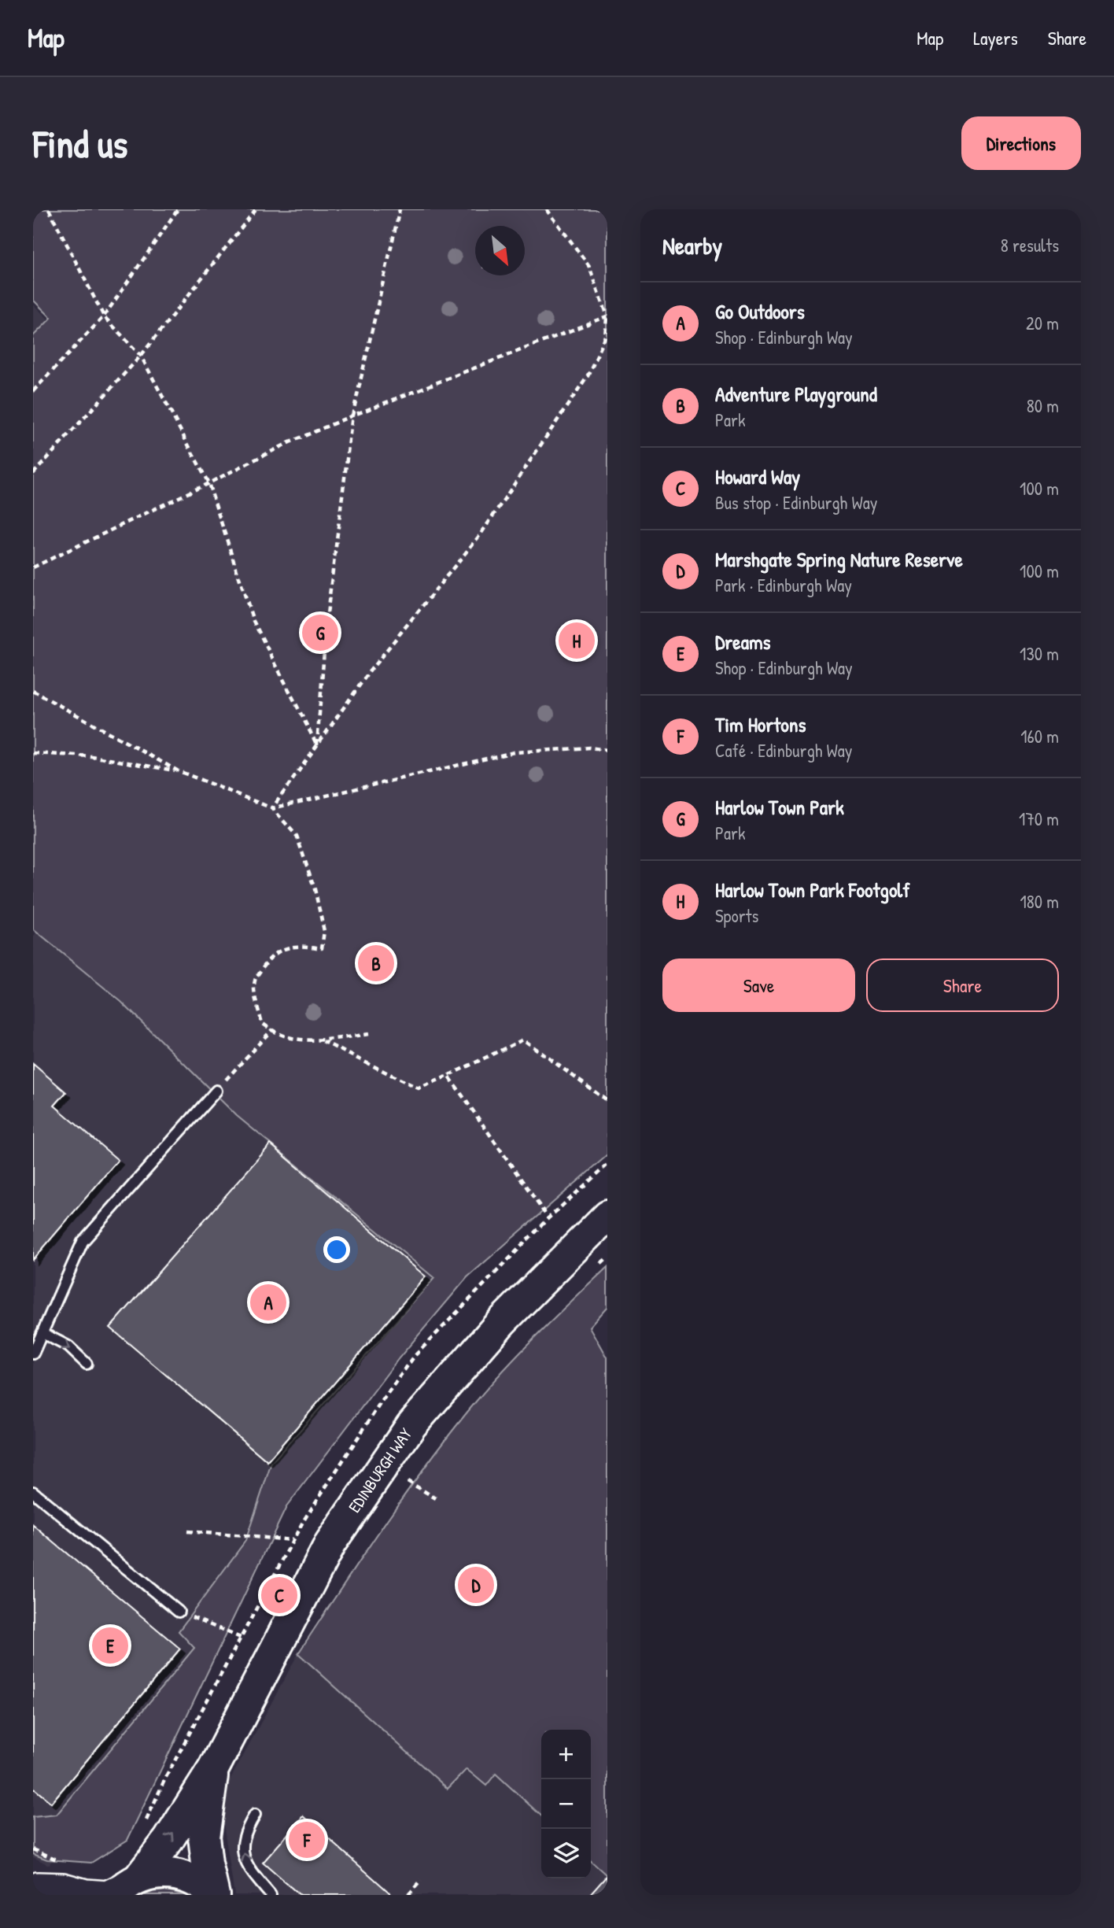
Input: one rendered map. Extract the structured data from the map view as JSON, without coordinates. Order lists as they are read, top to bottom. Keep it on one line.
{"streets":{"highway":["EDINBURGH WAY"]},"north":"bottom right","page":{"header":"Map","nav":["Map","Layers","Share"],"buttons":["Directions",["Save","Share"]],"title":"Find us","heading":["Nearby","8 results"],"list":[{"mark":"A","name":"Go Outdoors","note":"Shop · Edinburgh Way","value":"20 m"},{"mark":"B","name":"Adventure Playground","note":"Park","value":"80 m"},{"mark":"C","name":"Howard Way","note":"Bus stop · Edinburgh Way","value":"100 m"},{"mark":"D","name":"Marshgate Spring Nature Reserve","note":"Park · Edinburgh Way","value":"100 m"},{"mark":"E","name":"Dreams","note":"Shop · Edinburgh Way","value":"130 m"},{"mark":"F","name":"Tim Hortons","note":"Café · Edinburgh Way","value":"160 m"},{"mark":"G","name":"Harlow Town Park","note":"Park","value":"170 m"},{"mark":"H","name":"Harlow Town Park Footgolf","note":"Sports","value":"180 m"}],"pins":["G","H","B","A","D","C","E","F"],"map_buttons":["+","−"]}}
